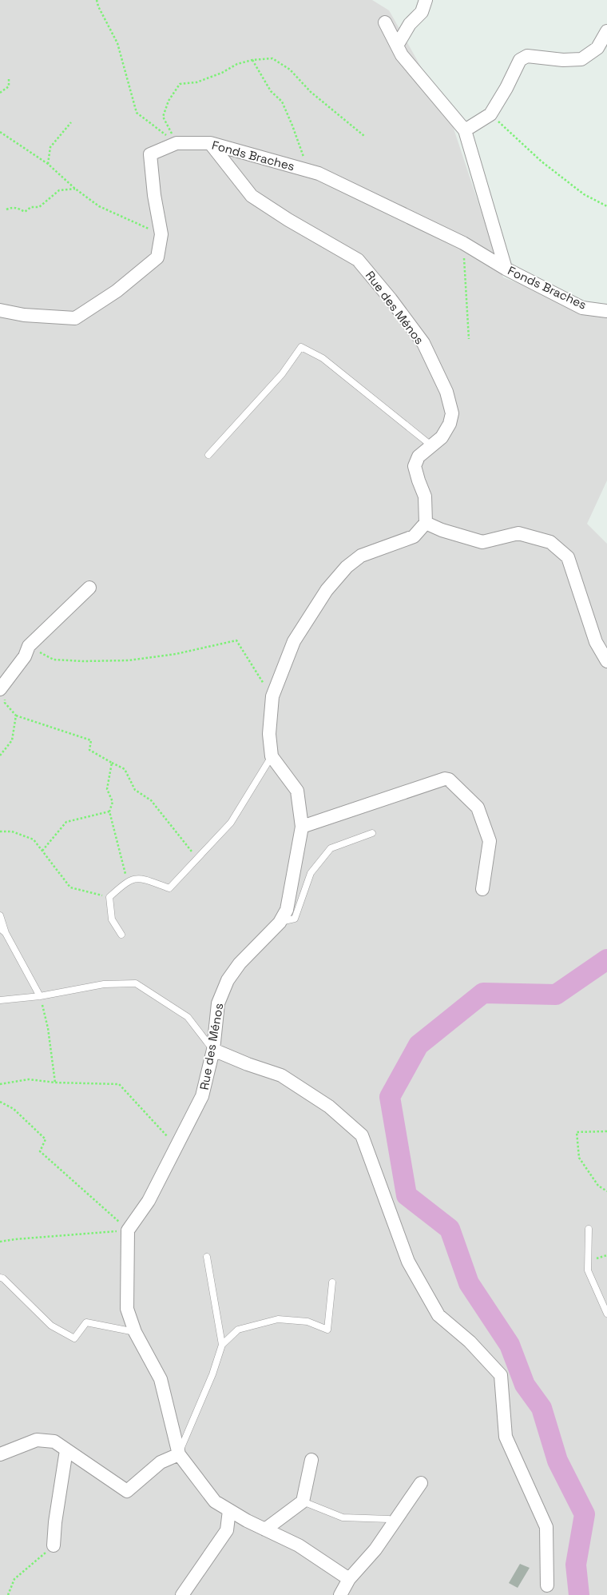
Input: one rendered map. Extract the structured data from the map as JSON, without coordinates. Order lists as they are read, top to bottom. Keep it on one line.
{"streets":{"street":["Fonds Braches","Rue des Ménos"]},"crossings":[["Fonds Braches","Rue des Ménos"]]}
